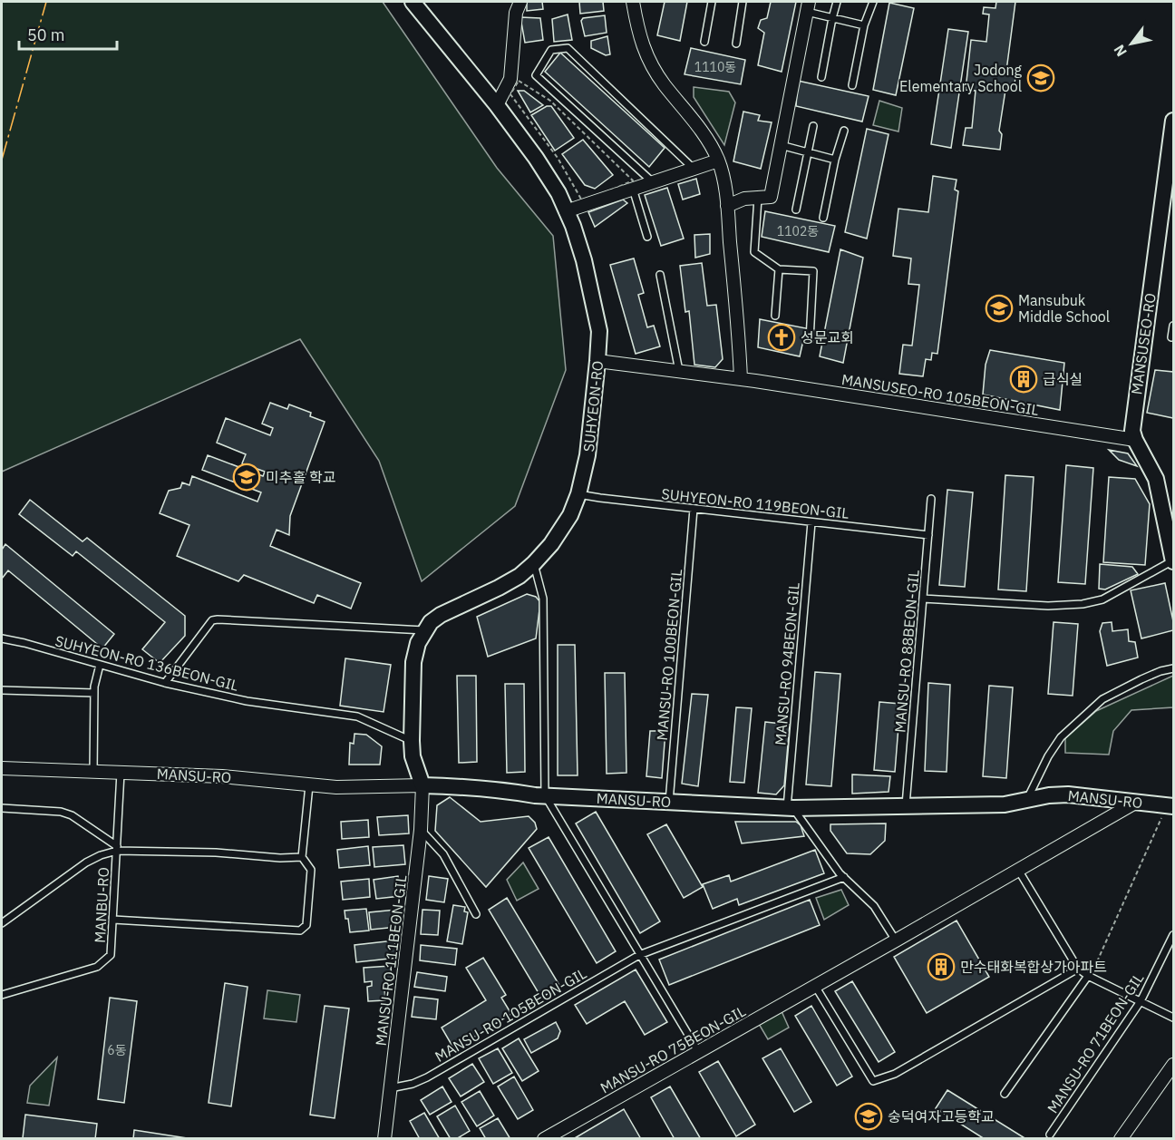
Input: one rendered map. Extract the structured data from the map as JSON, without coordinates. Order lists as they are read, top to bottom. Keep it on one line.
{"streets":{"street":["MANSUSEO-RO","MANSUSEO-RO 105BEON-GIL","SUHYEON-RO","MANSU-RO","MANSU-RO 111BEON-GIL","MANSU-RO 75BEON-GIL"],"lane":["SUHYEON-RO 119BEON-GIL","MANSU-RO 88BEON-GIL","MANSU-RO 100BEON-GIL","SUHYEON-RO 136BEON-GIL","MANSU-RO 94BEON-GIL","MANBU-RO","MANSU-RO 105BEON-GIL","MANSU-RO 71BEON-GIL"]},"crossings":[["MANSUSEO-RO","MANSUSEO-RO 105BEON-GIL"],["MANSUSEO-RO","MANSU-RO 88BEON-GIL"],["MANSUSEO-RO 105BEON-GIL","SUHYEON-RO"],["SUHYEON-RO","SUHYEON-RO 119BEON-GIL"],["SUHYEON-RO","SUHYEON-RO 136BEON-GIL"],["SUHYEON-RO","MANSU-RO"],["SUHYEON-RO","MANSU-RO 111BEON-GIL"],["SUHYEON-RO 119BEON-GIL","MANSU-RO 88BEON-GIL"],["SUHYEON-RO 119BEON-GIL","MANSU-RO 100BEON-GIL"],["SUHYEON-RO 119BEON-GIL","MANSU-RO 94BEON-GIL"],["MANSU-RO 88BEON-GIL","MANSU-RO"],["MANSU-RO 100BEON-GIL","MANSU-RO"],["MANSU-RO 94BEON-GIL","MANSU-RO"],["MANSU-RO","MANBU-RO"],["MANSU-RO","MANSU-RO 111BEON-GIL"],["MANSU-RO","MANSU-RO 75BEON-GIL"],["MANSU-RO 111BEON-GIL","MANSU-RO 105BEON-GIL"]],"places":{"school or university":["Jodong Elementary School","Mansubuk Middle School","미추홀 학교","숭덕여자고등학교"],"church":["성문교회"],"building":["급식실","만수태화복합상가아파트"]},"house_numbers":["1110동","1102동","6동"],"scale_bar":"50 m","north":"bottom left"}
